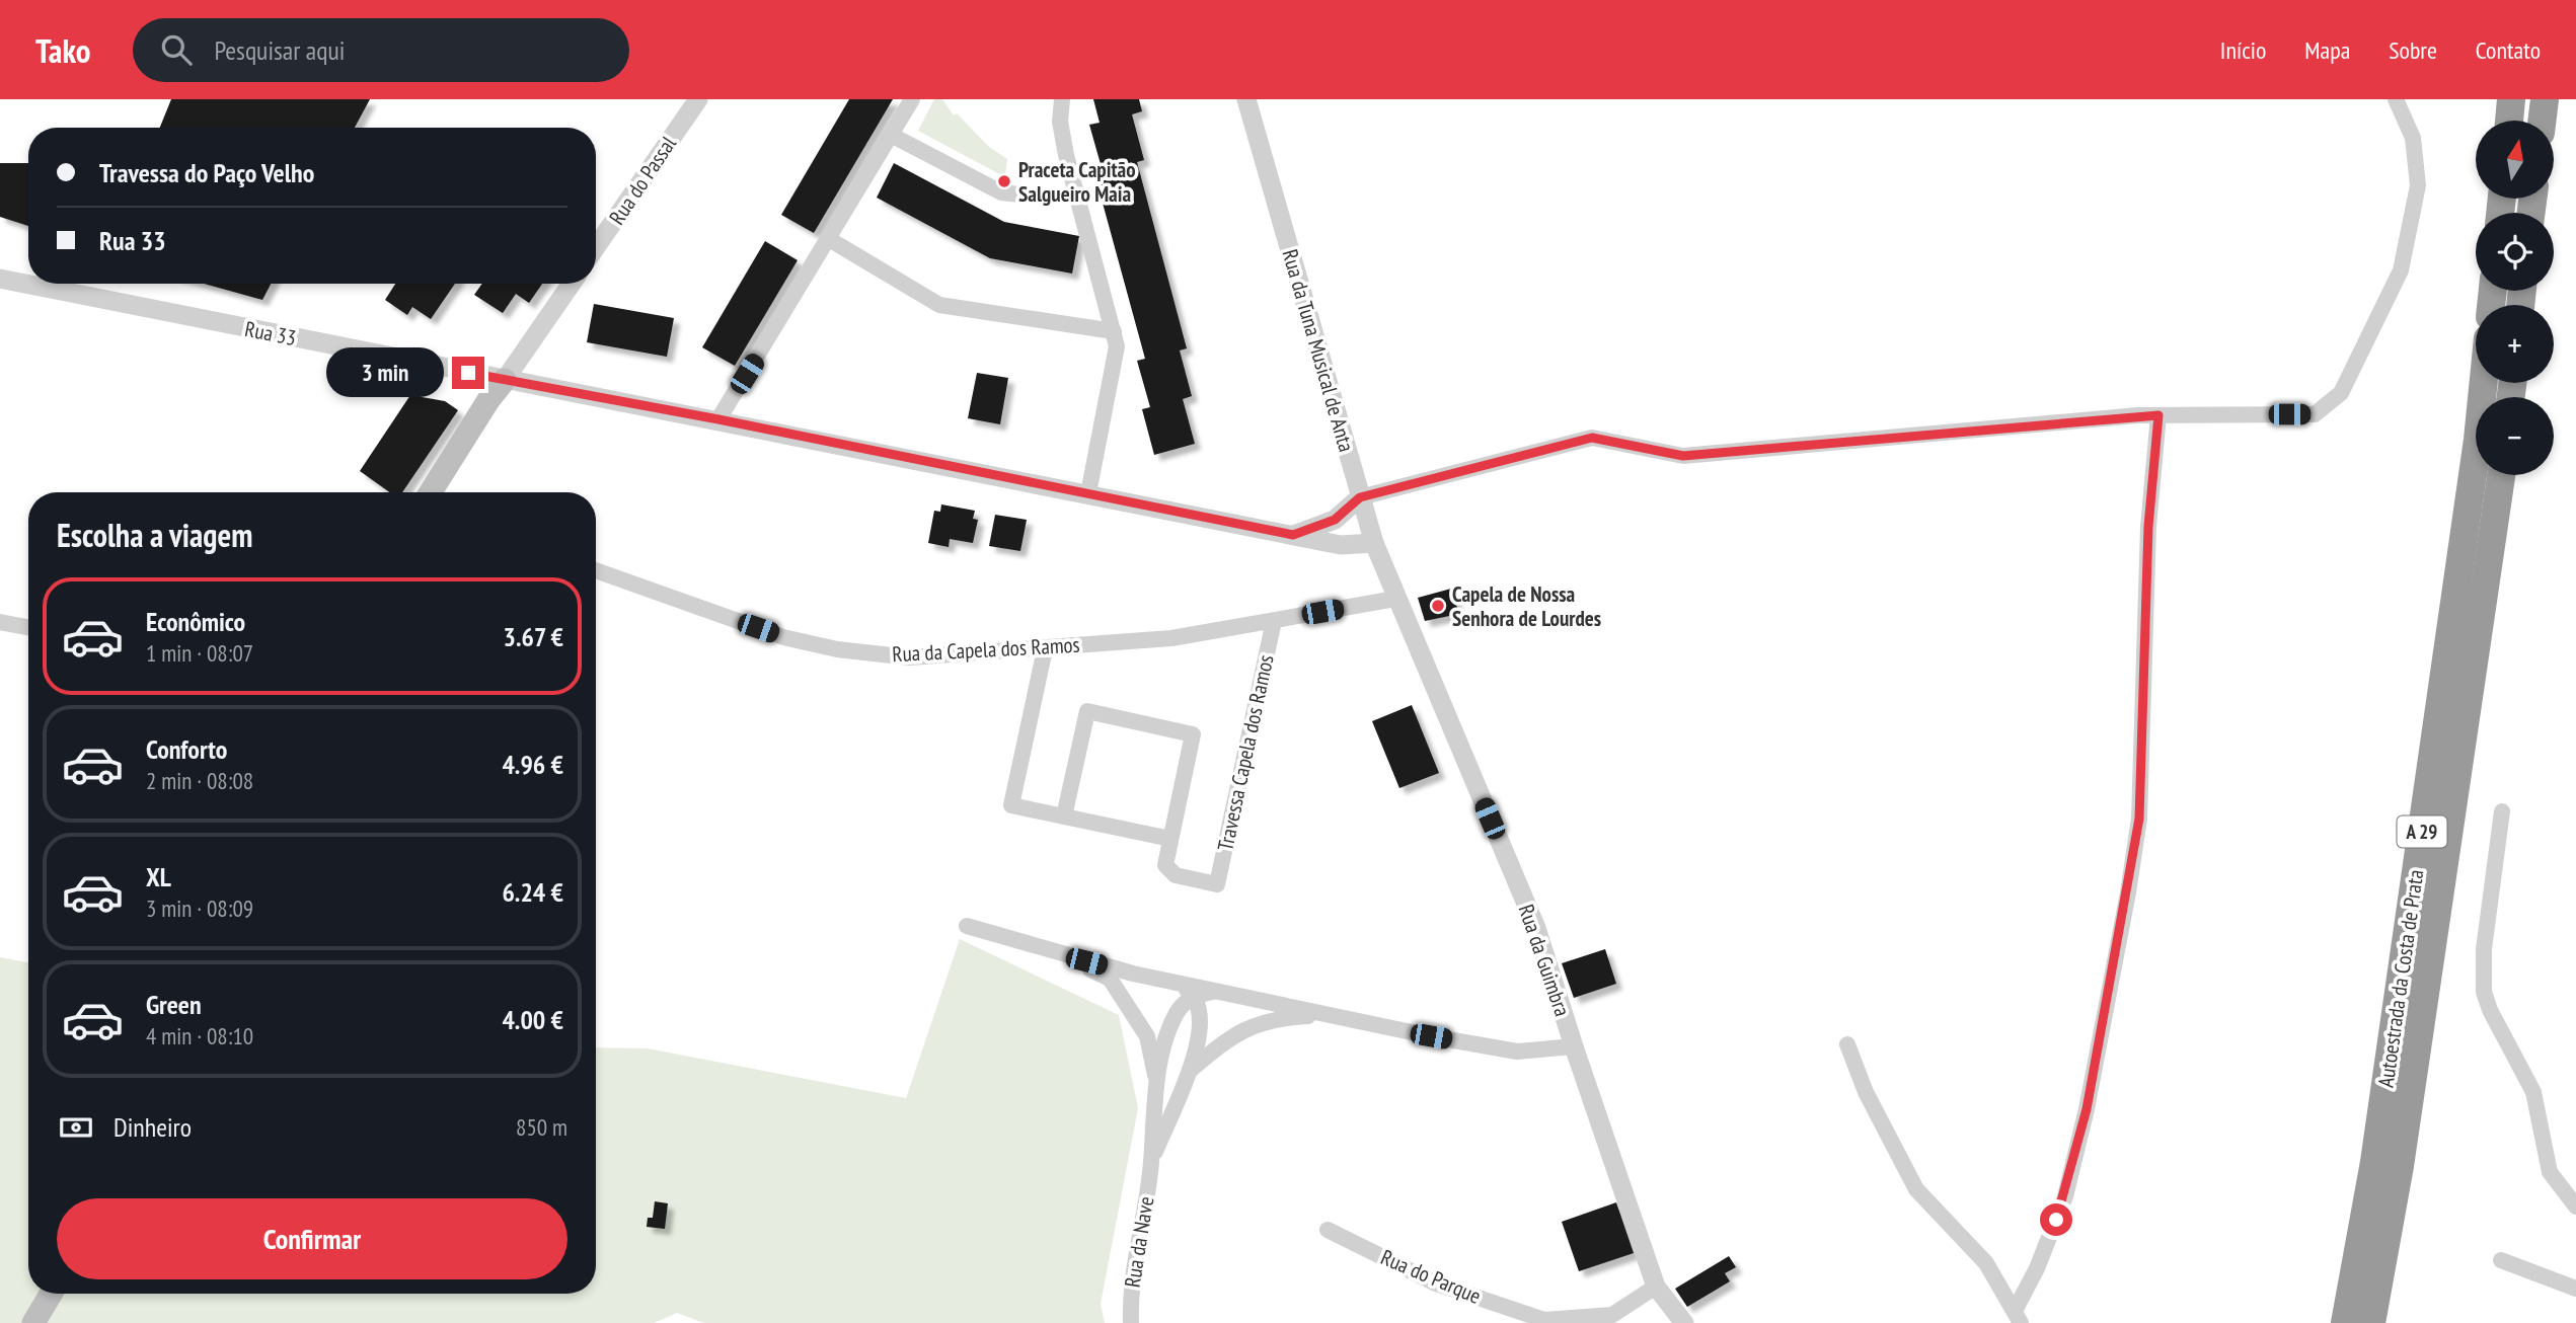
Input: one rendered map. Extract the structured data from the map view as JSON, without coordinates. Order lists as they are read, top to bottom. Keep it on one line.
{"streets":{"highway":["A 29","Autoestrada da Costa de Prata"],"street":["Rua do Passal","Rua 33","Rua da Tuna Musical de Anta","Rua da Capela dos Ramos","Travessa Capela dos Ramos","Rua da Guimbra","Rua da Nave","Rua do Parque"]},"crossings":[["Rua 33","Rua da Tuna Musical de Anta"],["Rua da Tuna Musical de Anta","Rua da Capela dos Ramos"],["Rua da Tuna Musical de Anta","Rua da Guimbra"],["Rua da Capela dos Ramos","Travessa Capela dos Ramos"],["Rua da Capela dos Ramos","Rua da Guimbra"],["Rua da Guimbra","Rua da Nave"],["Rua da Guimbra","Rua do Parque"]],"places":["Praceta Capitão Salgueiro Maia","Capela de Nossa Senhora de Lourdes"],"north":"top","page":{"header":"Tako","search":"Pesquisar aqui","nav":["Início","Mapa","Sobre","Contato"],"map_buttons":["+","−"],"banner":["Travessa do Paço Velho","Rua 33"],"bubble":"3 min","heading":"Escolha a viagem","list":[{"name":"Econômico","note":"1 min · 08:07","value":"3.67 €"},{"name":"Conforto","note":"2 min · 08:08","value":"4.96 €"},{"name":"XL","note":"3 min · 08:09","value":"6.24 €"},{"name":"Green","note":"4 min · 08:10","value":"4.00 €"}],"pay":["Dinheiro","850 m"],"buttons":"Confirmar"}}
